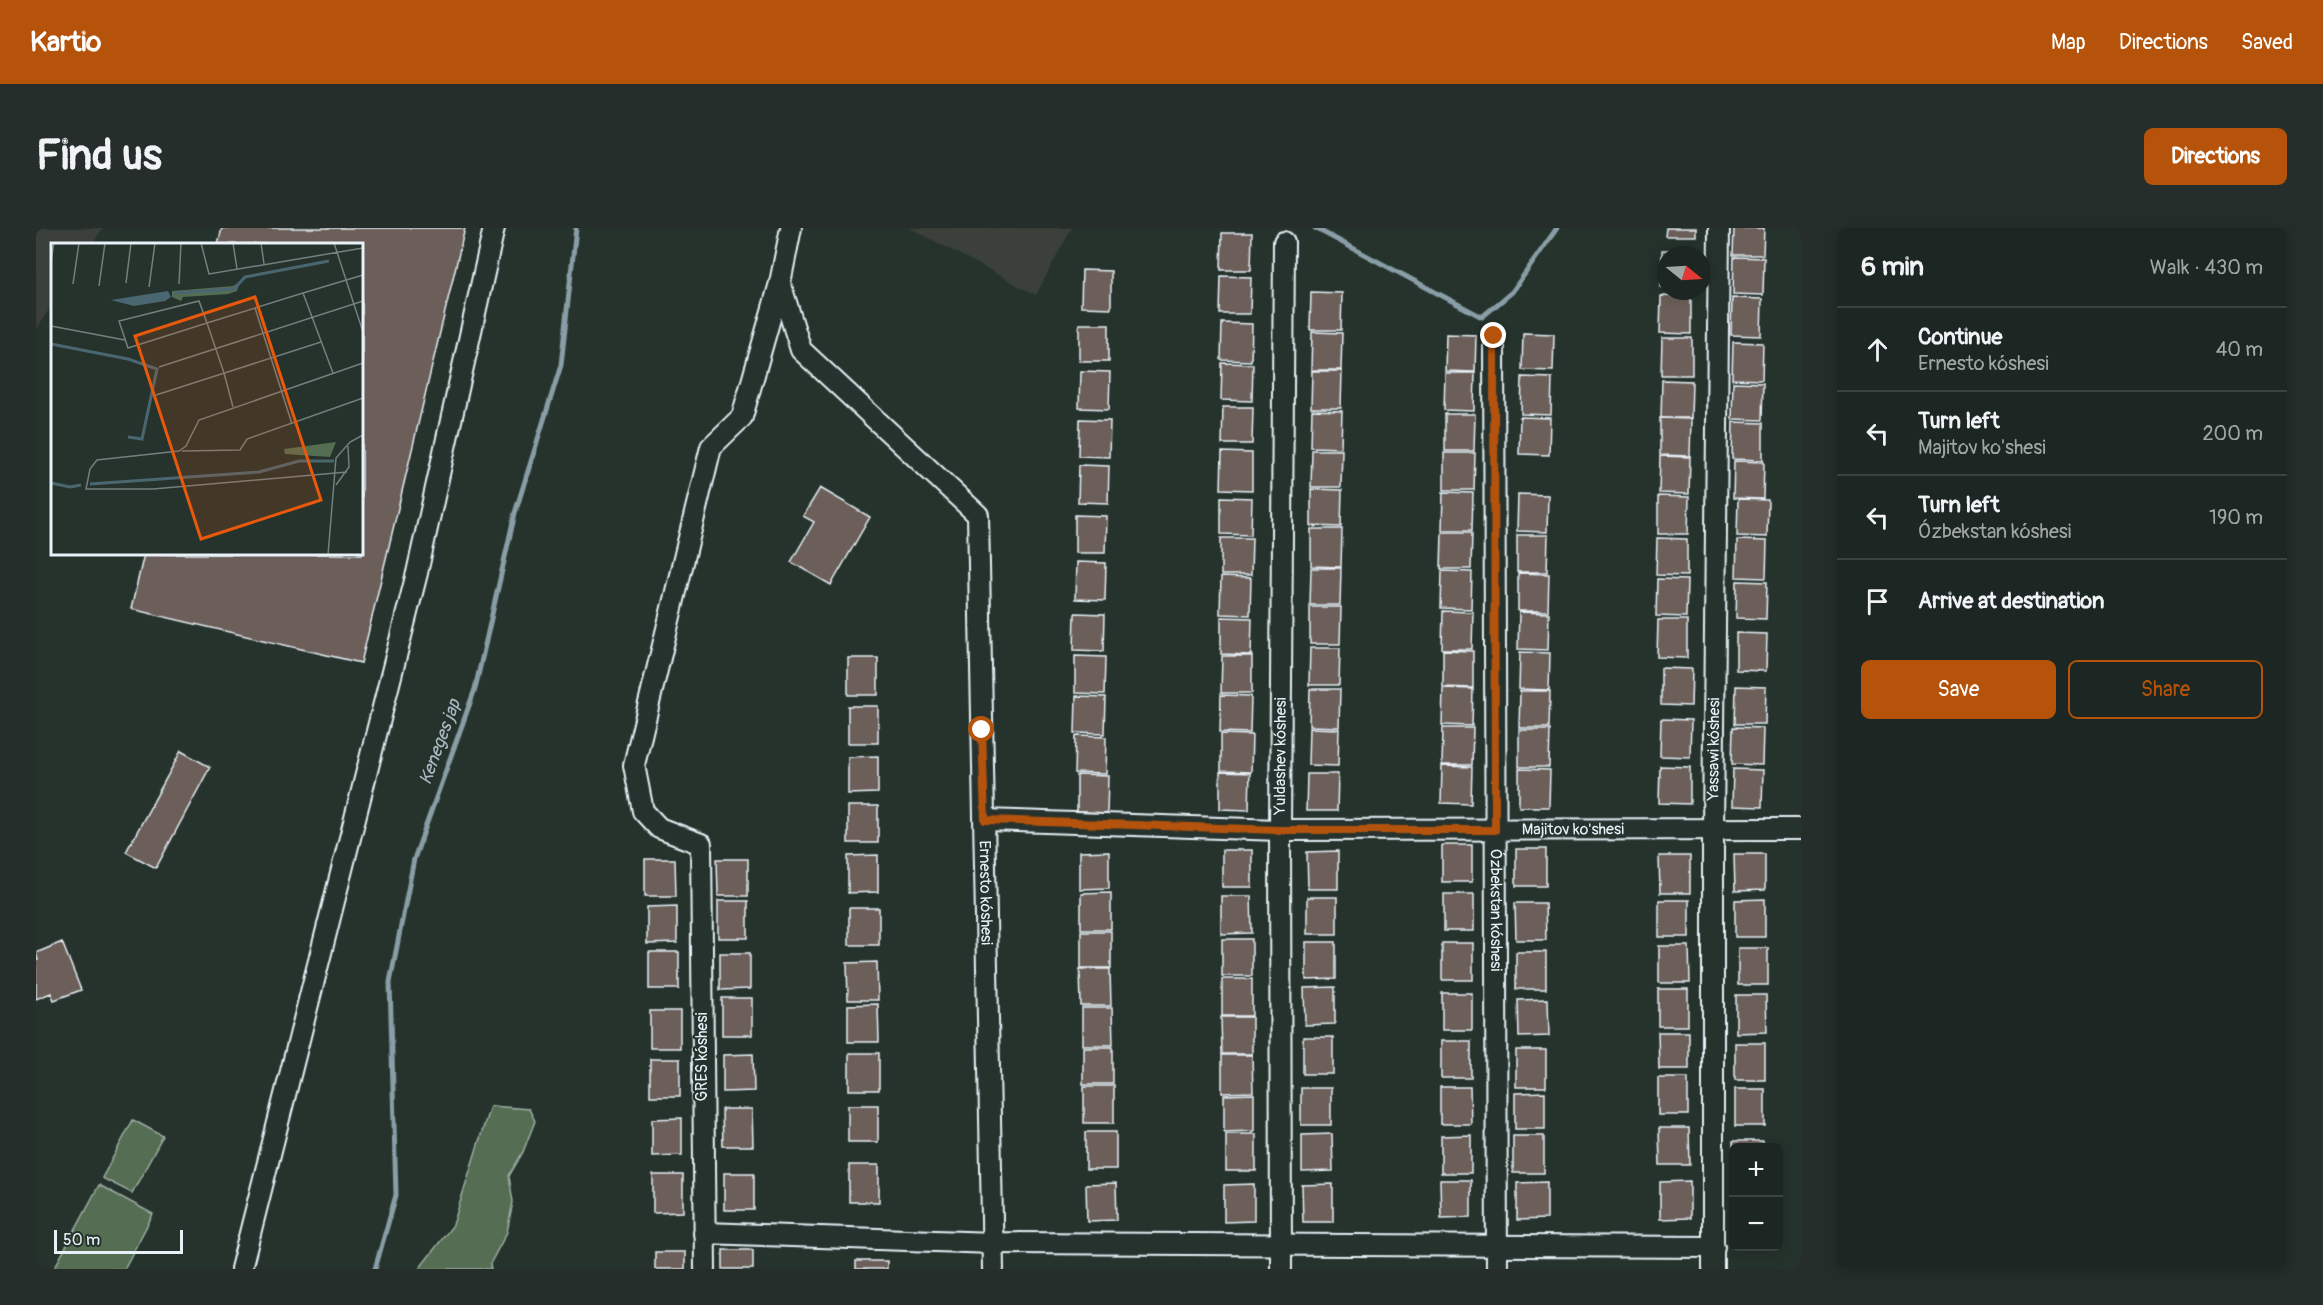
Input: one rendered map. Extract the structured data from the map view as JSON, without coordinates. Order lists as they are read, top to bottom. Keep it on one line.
{"streets":{"street":["Yassawi kóshesi","Yuldashev kóshesi","Majitov ko'shesi","Ernesto kóshesi","Ózbekstan kóshesi","GRES kóshesi"]},"crossings":[["Yassawi kóshesi","Majitov ko'shesi"],["Yuldashev kóshesi","Majitov ko'shesi"],["Majitov ko'shesi","Ernesto kóshesi"],["Majitov ko'shesi","Ózbekstan kóshesi"],["Ernesto kóshesi","GRES kóshesi"]],"water":["Keneges jap"],"scale_bar":"50 m","north":"right","page":{"header":"Kartio","nav":["Map","Directions","Saved"],"buttons":["Directions",["Save","Share"]],"title":"Find us","heading":["6 min","Walk · 430 m"],"list":[["Continue","Ernesto kóshesi","40 m"],["Turn left","Majitov ko'shesi","200 m"],["Turn left","Ózbekstan kóshesi","190 m"],"Arrive at destination"],"map_buttons":["+","−"],"scale":"50 m"}}
